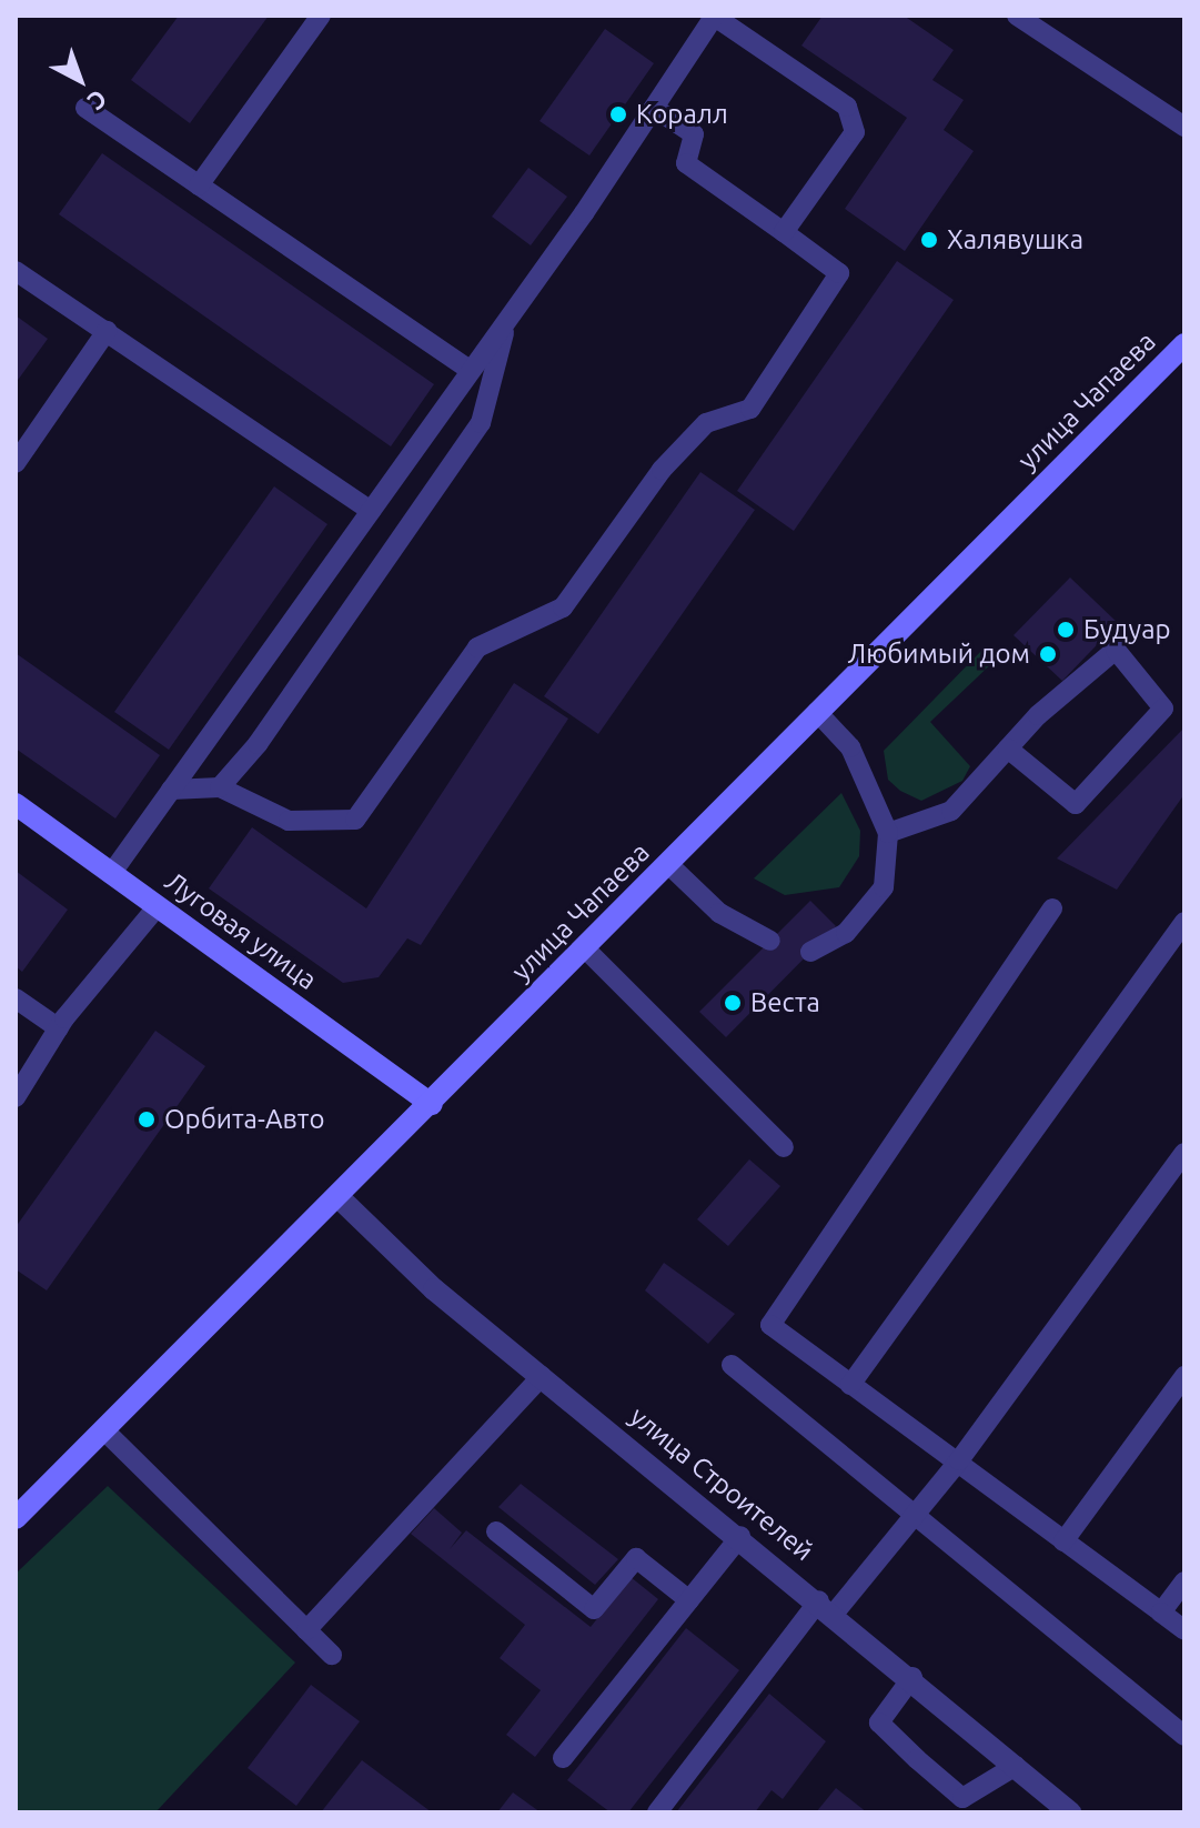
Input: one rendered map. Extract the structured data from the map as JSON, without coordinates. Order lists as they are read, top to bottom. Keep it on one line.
{"streets":{"main road":["улица Чапаева","Луговая улица"],"street":["улица Строителей"]},"crossings":[["улица Чапаева","Луговая улица"],["улица Чапаева","улица Строителей"]],"places":["Коралл","Халявушка","Будуар","Любимый дом","Веста","Орбита-Авто"],"north":"bottom right"}
